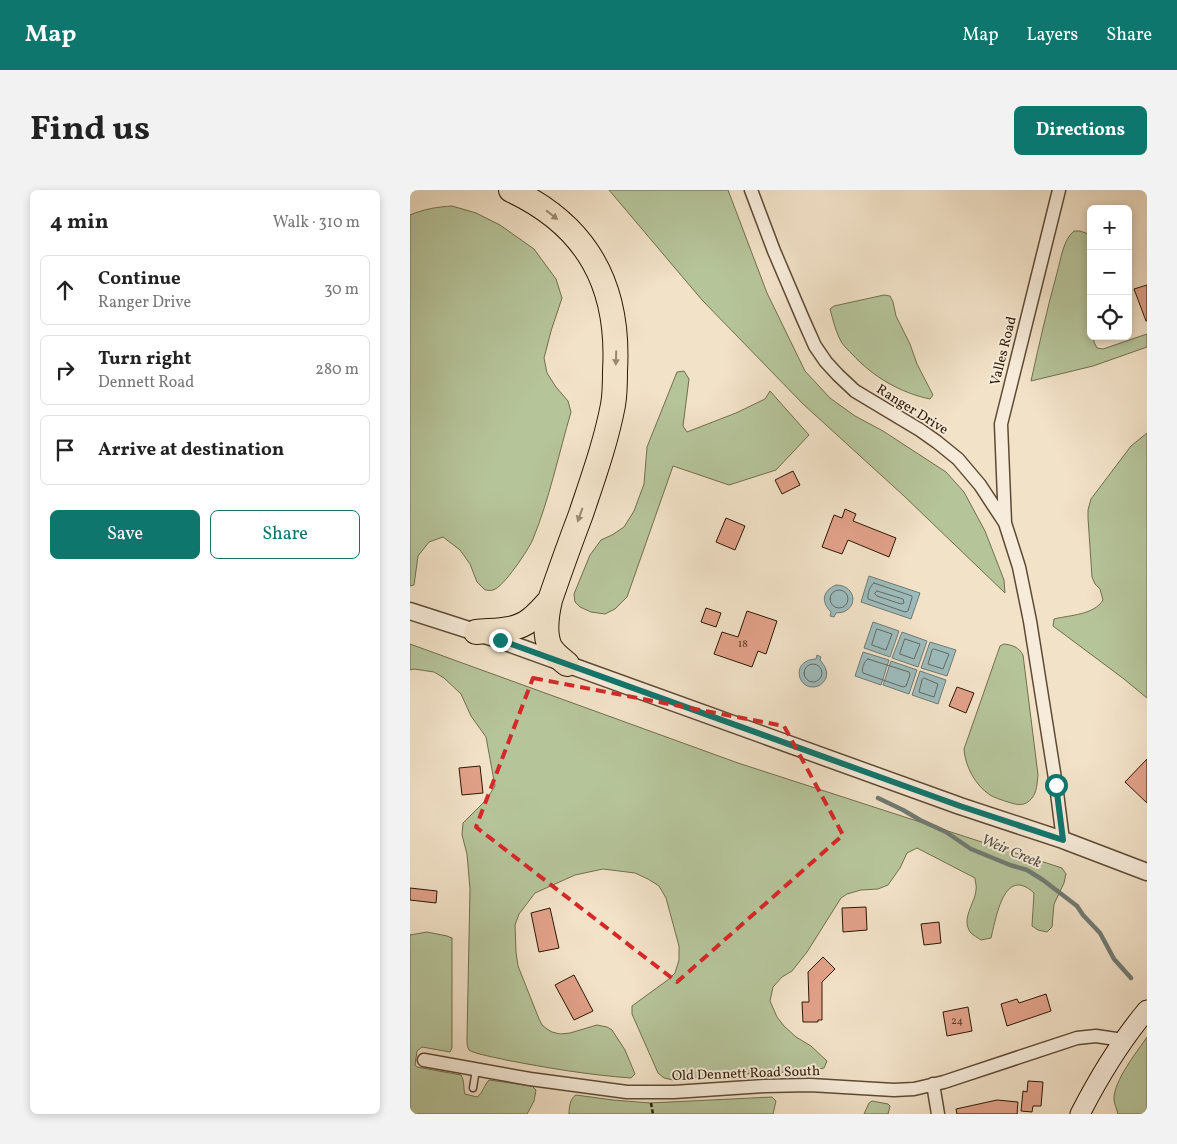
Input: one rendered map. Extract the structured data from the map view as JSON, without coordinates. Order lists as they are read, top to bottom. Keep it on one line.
{"streets":{"street":["Valles Road","Ranger Drive","Old Dennett Road South"]},"crossings":[["Valles Road","Ranger Drive"]],"water":["Weir Creek"],"house_numbers":["18","24"],"page":{"header":"Map","nav":["Map","Layers","Share"],"title":"Find us","buttons":["Directions",["Save","Share"]],"heading":["4 min","Walk · 310 m"],"map_buttons":["+","−"],"list":[["Continue","Ranger Drive","30 m"],["Turn right","Dennett Road","280 m"],"Arrive at destination"]}}
